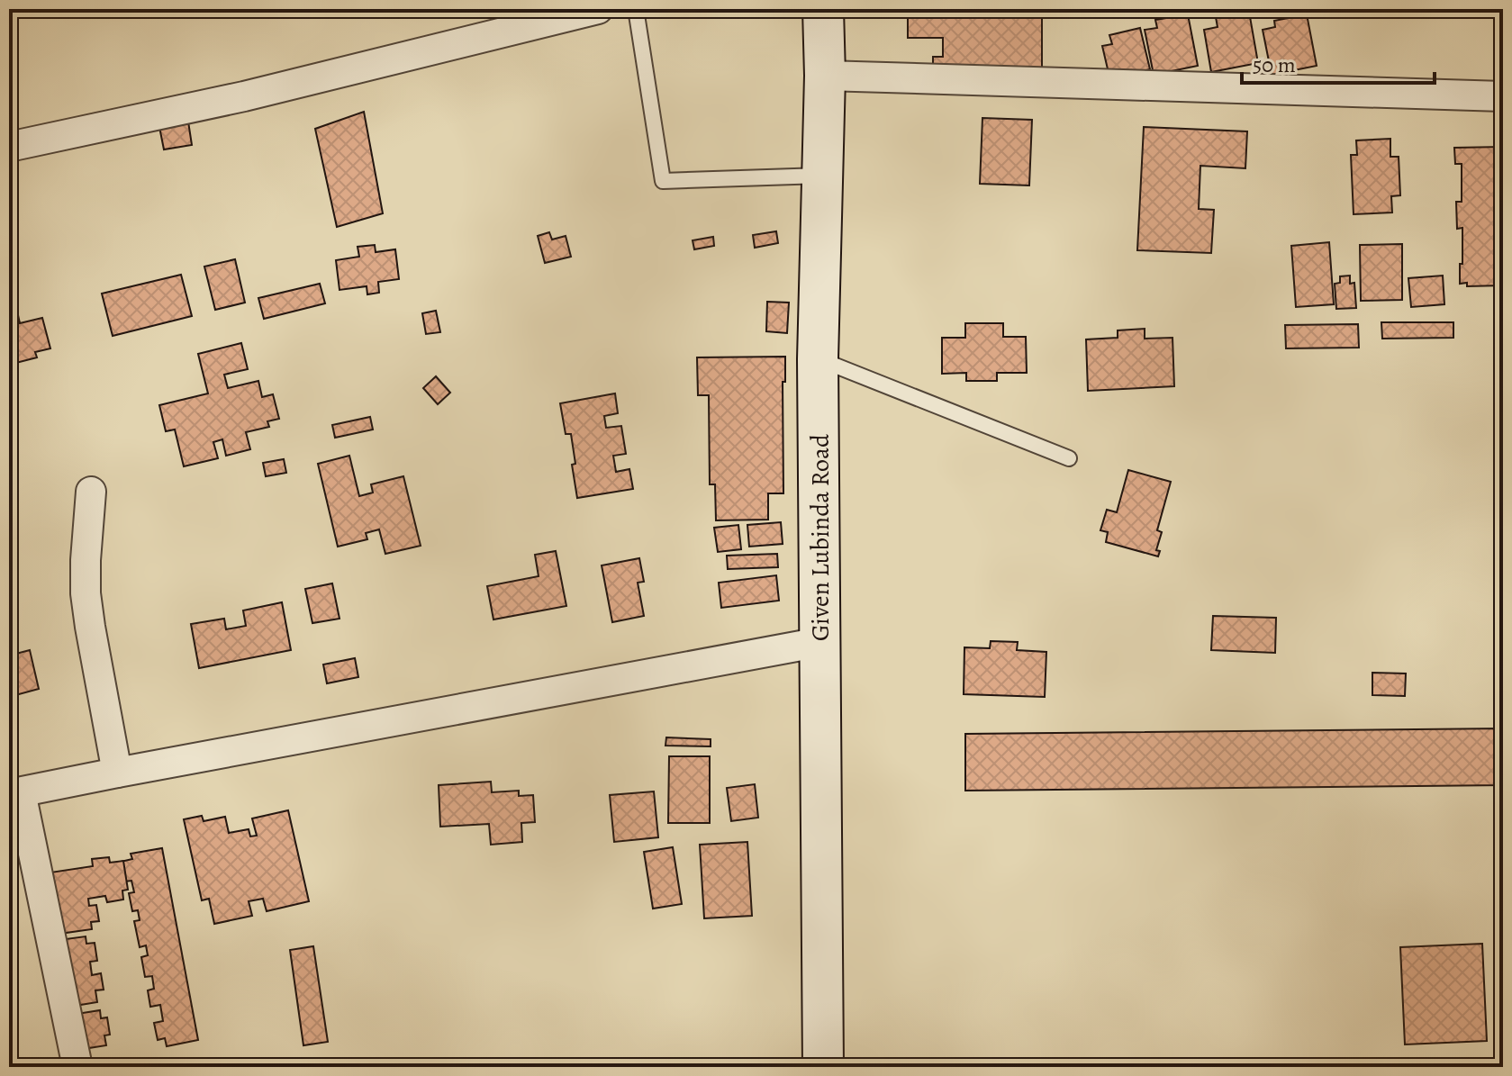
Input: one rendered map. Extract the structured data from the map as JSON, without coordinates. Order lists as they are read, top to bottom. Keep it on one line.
{"streets":{"street":["Given Lubinda Road"]},"scale_bar":"50 m"}
